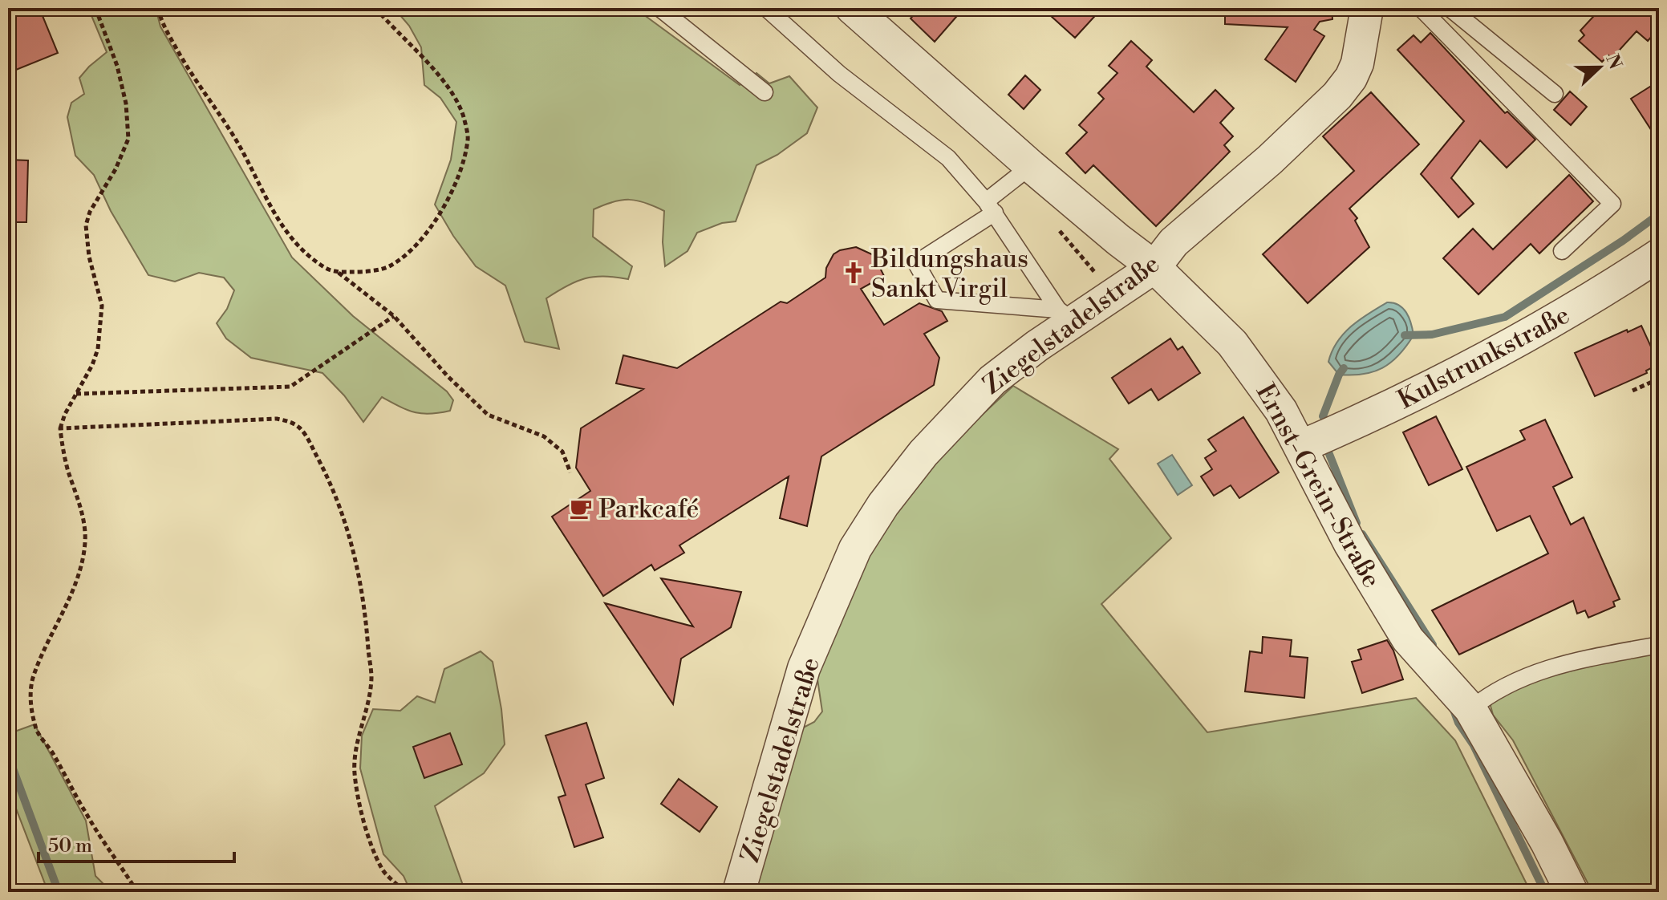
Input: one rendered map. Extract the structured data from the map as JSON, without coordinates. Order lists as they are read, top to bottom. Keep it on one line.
{"streets":{"street":["Ziegelstadelstraße","Kulstrunkstraße","Ernst-Grein-Straße"]},"crossings":[["Ziegelstadelstraße","Ernst-Grein-Straße"],["Kulstrunkstraße","Ernst-Grein-Straße"]],"places":{"church":["Bildungshaus Sankt Virgil"],"cafe":["Parkcafé"]},"scale_bar":"50 m","north":"right"}
